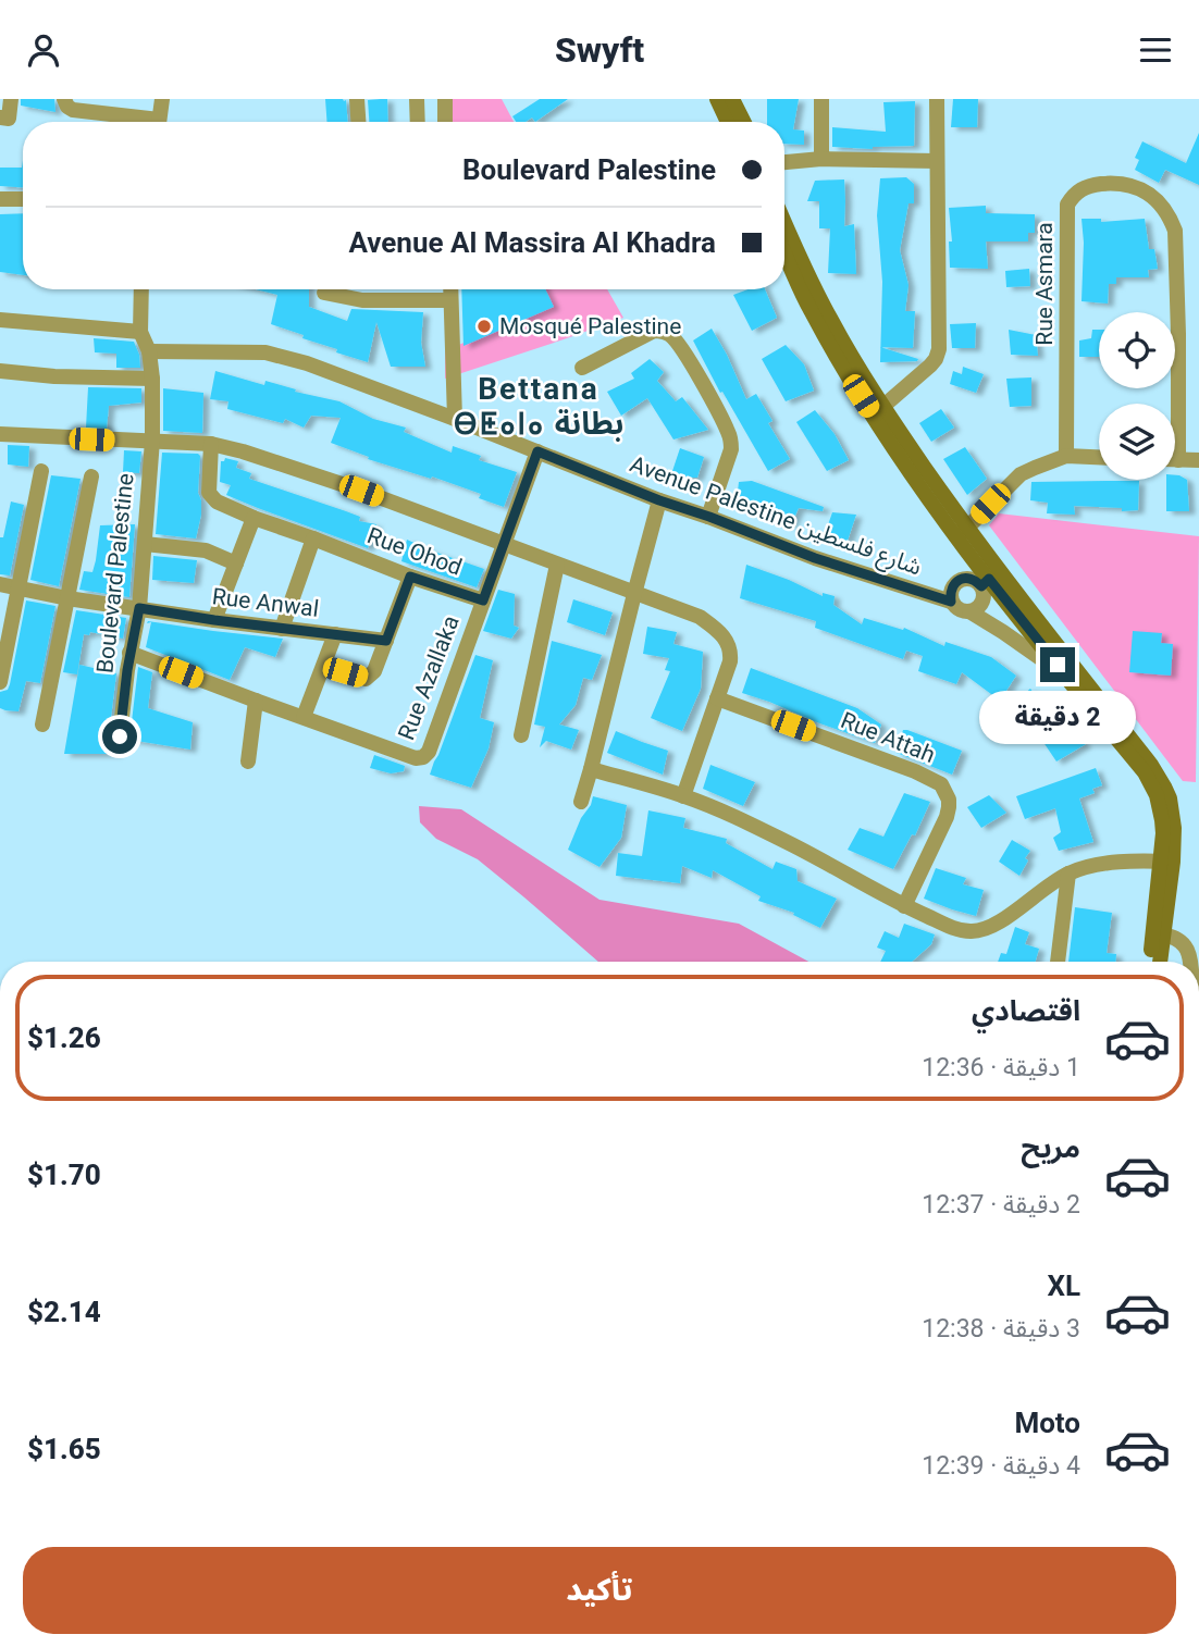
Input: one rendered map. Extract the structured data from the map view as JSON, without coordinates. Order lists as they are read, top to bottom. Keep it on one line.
{"streets":{"street":["Rue Asmara","Avenue Palestine شارع فلسطين","Rue Ohod","Boulevard Palestine","Rue Anwal","Rue Azallaka","Rue Attah"]},"crossings":[["Avenue Palestine شارع فلسطين","Boulevard Palestine"],["Avenue Palestine شارع فلسطين","Rue Azallaka"],["Rue Ohod","Rue Azallaka"],["Boulevard Palestine","Rue Anwal"],["Boulevard Palestine","Rue Azallaka"]],"districts":["Bettana ⴱⵟⴰⵏⴰ بطانة"],"places":["Mosqué Palestine"],"page":{"header":"Swyft","banner":["Boulevard Palestine","Avenue Al Massira Al Khadra"],"bubble":"2 دقيقة","list":[{"name":"اقتصادي","note":"1 دقيقة · 12:36","value":"$1.26"},{"name":"مريح","note":"2 دقيقة · 12:37","value":"$1.70"},{"name":"XL","note":"3 دقيقة · 12:38","value":"$2.14"},{"name":"Moto","note":"4 دقيقة · 12:39","value":"$1.65"}],"buttons":"تأكيد"}}
